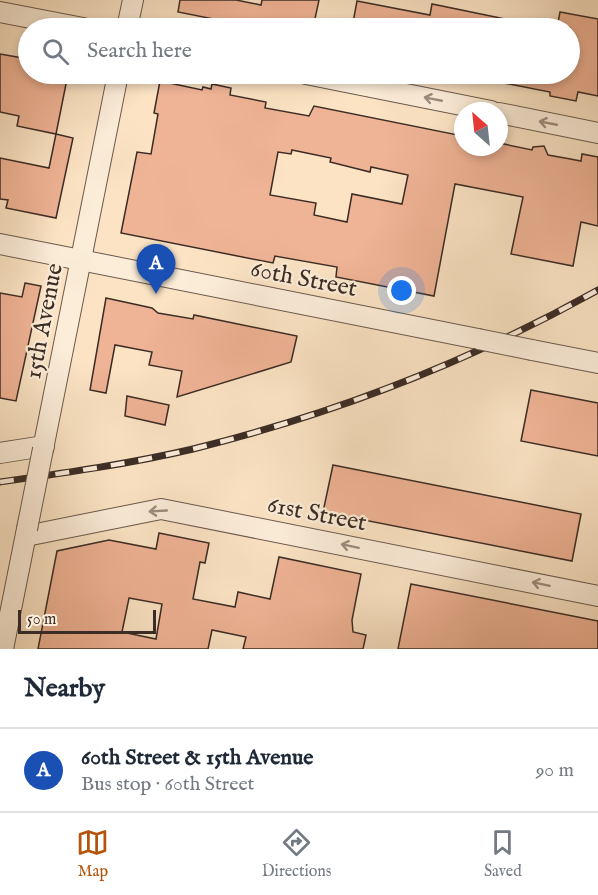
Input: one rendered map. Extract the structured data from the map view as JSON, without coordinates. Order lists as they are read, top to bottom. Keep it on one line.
{"streets":{"street":["60th Street","15th Avenue","61st Street"]},"crossings":[["60th Street","15th Avenue"],["15th Avenue","61st Street"]],"one_way":["61st Street"],"scale_bar":"50 m","north":"top left","page":{"search":"Search here","pins":"A","scale":"50 m","heading":"Nearby","list":[{"mark":"A","name":"60th Street & 15th Avenue","note":"Bus stop · 60th Street","value":"90 m"}],"nav":["Map","Directions","Saved"]}}
